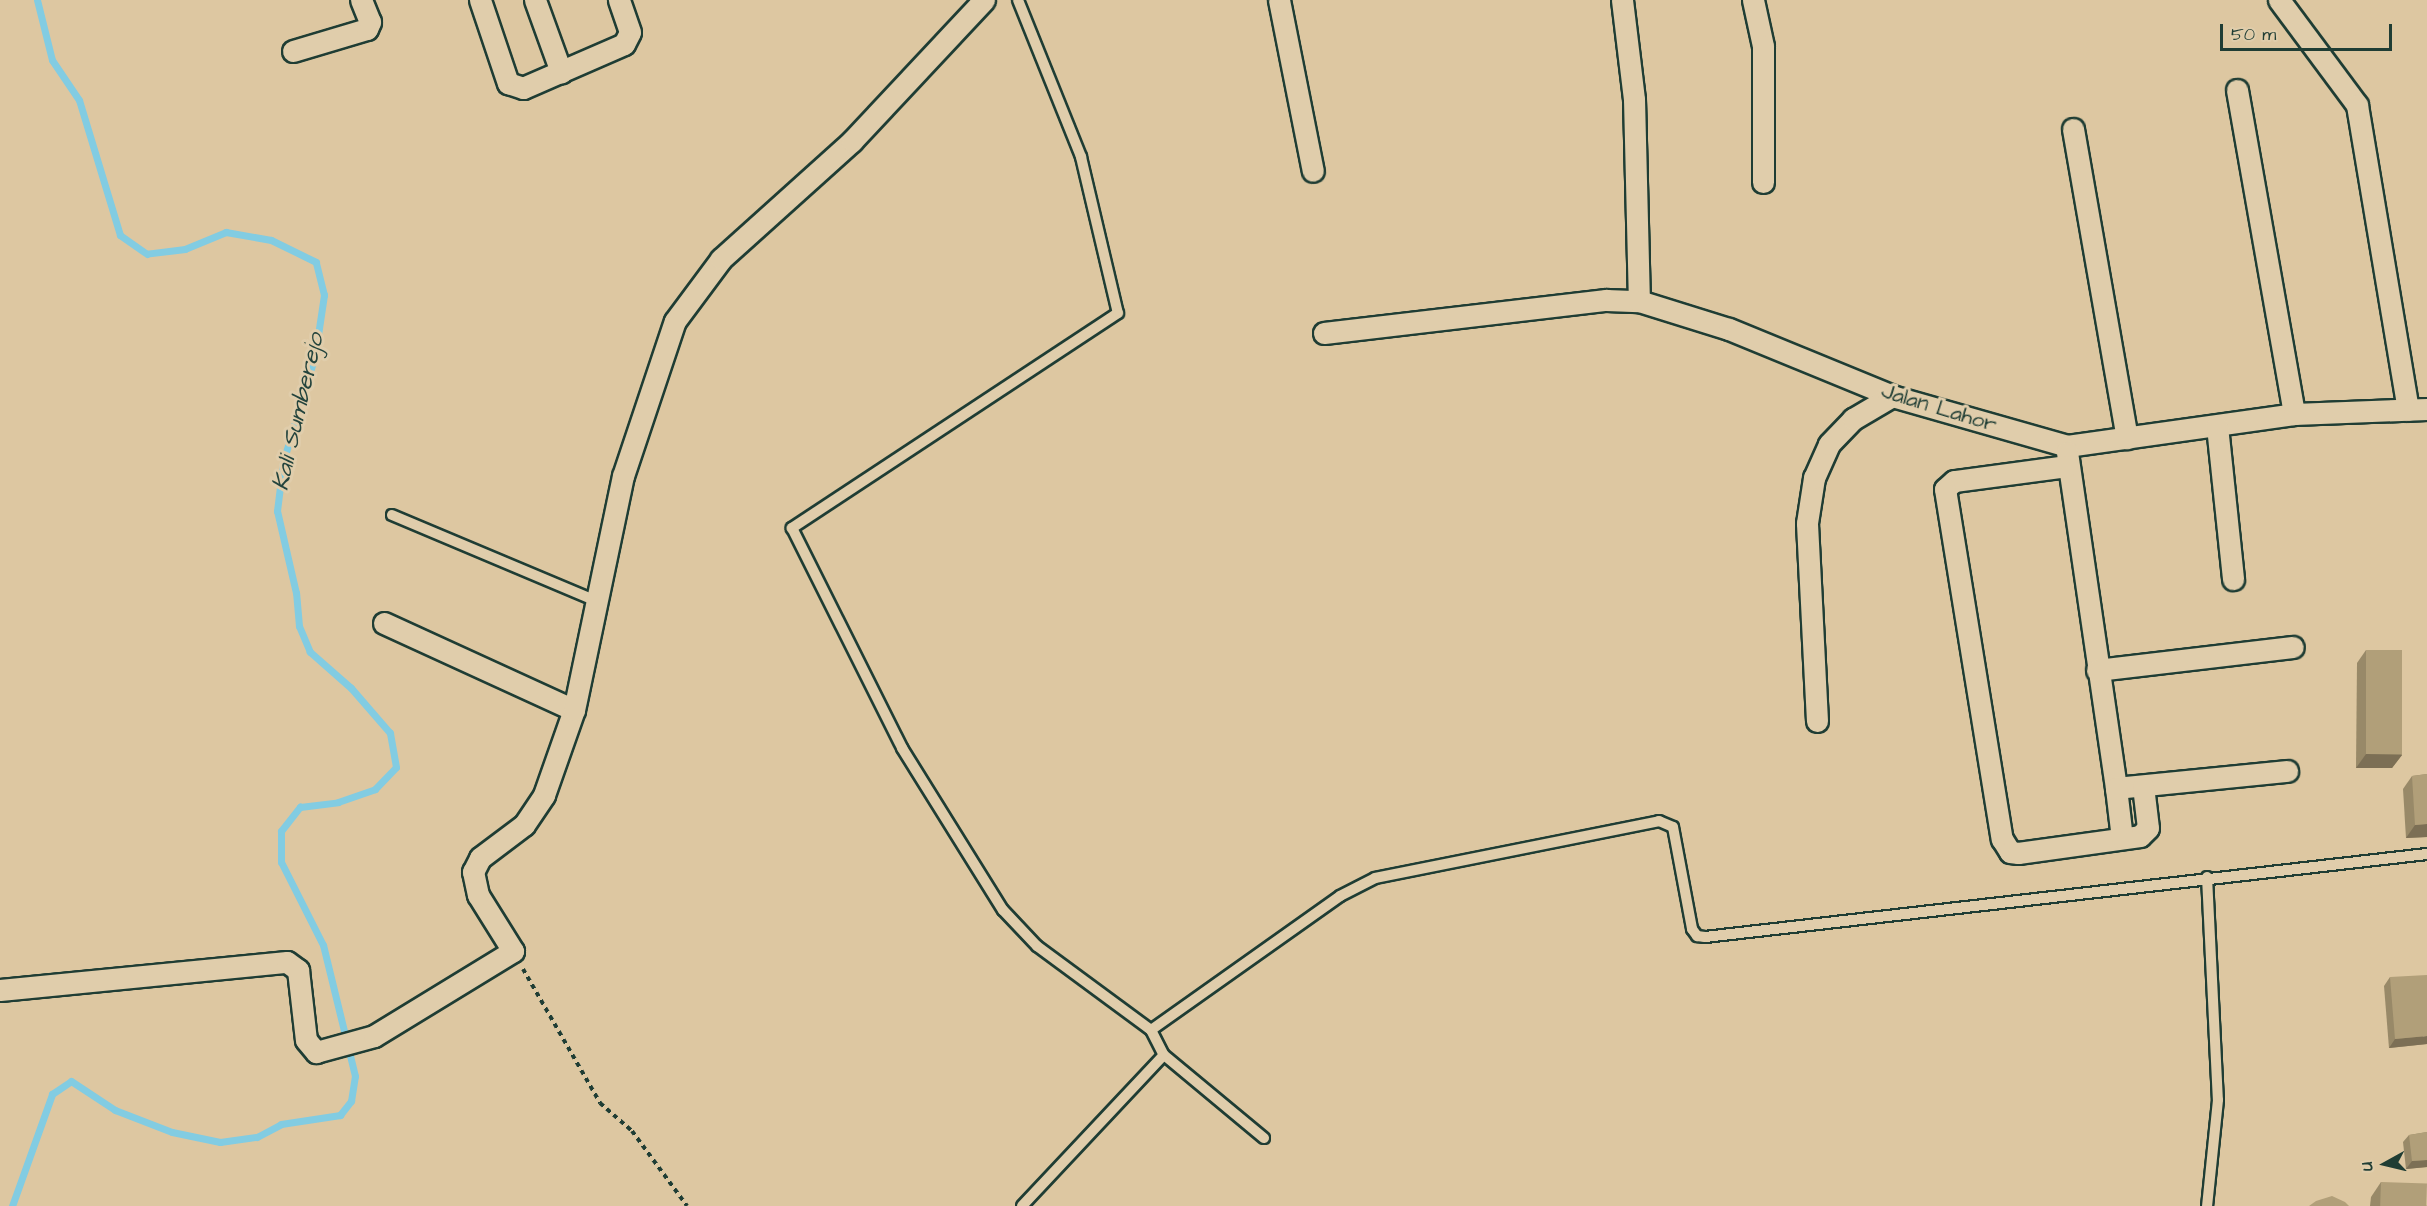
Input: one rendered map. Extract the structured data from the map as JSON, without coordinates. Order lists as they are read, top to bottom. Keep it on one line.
{"streets":{"street":["Jalan Lahor"]},"water":["Kali Sumberejo"],"scale_bar":"50 m","north":"left"}
